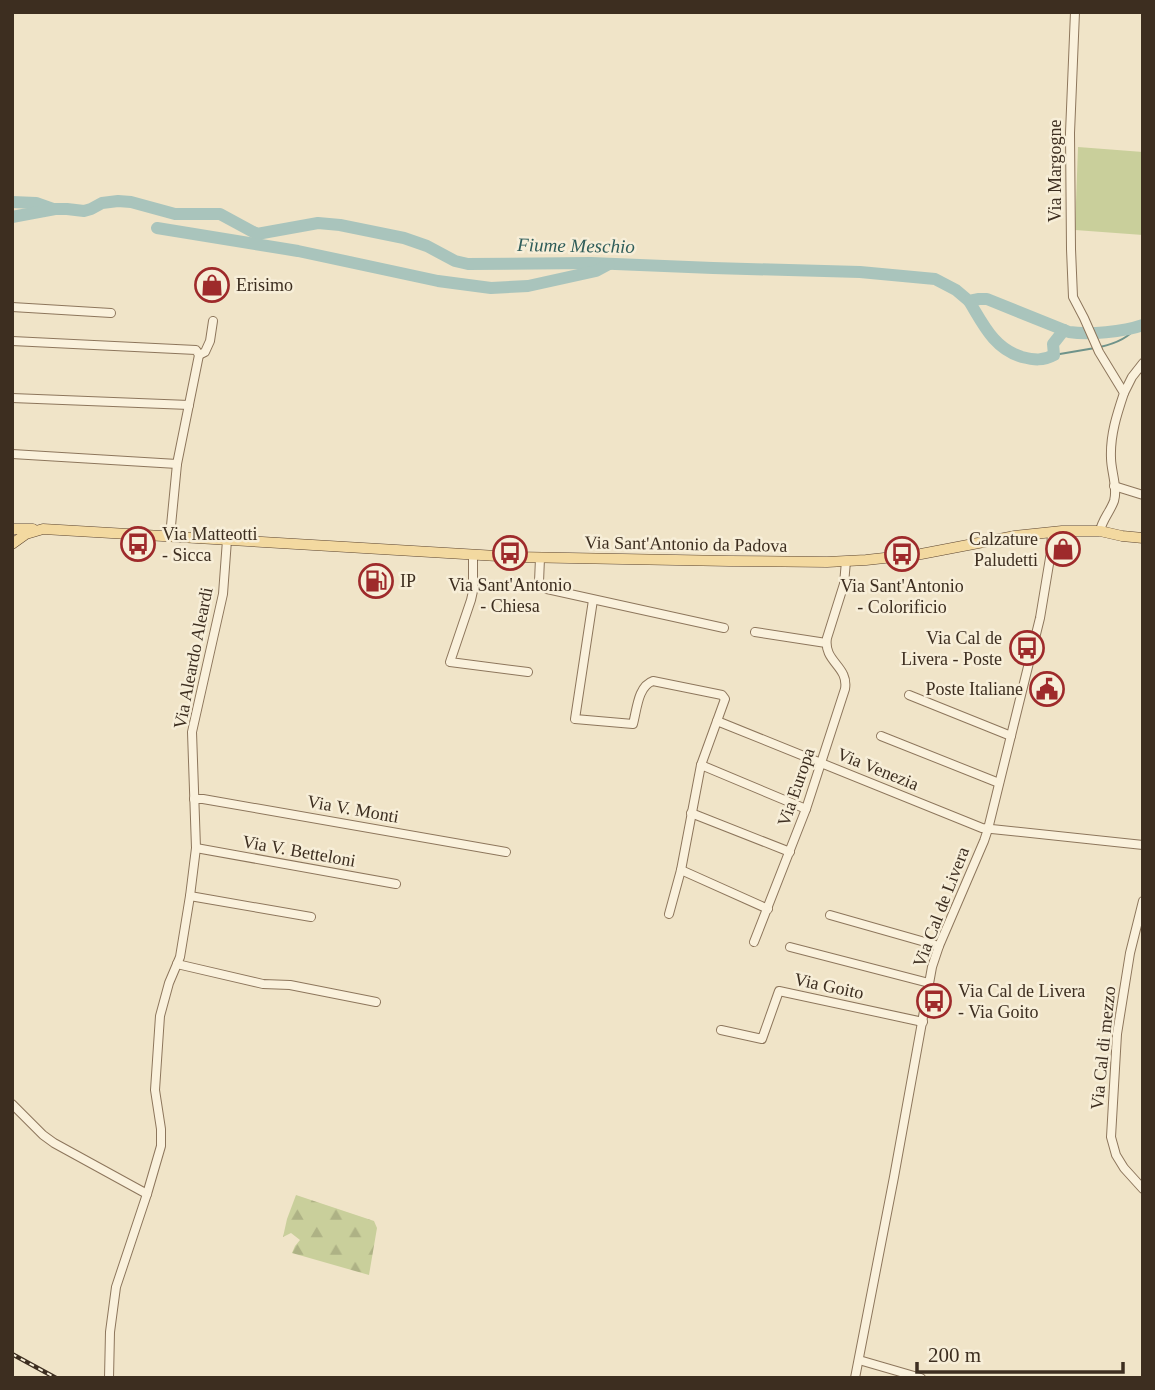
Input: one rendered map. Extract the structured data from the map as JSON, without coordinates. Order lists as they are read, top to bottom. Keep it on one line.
{"streets":{"main road":["Via Sant'Antonio da Padova"],"street":["Via Margogne","Via Aleardo Aleardi","Via Venezia","Via Europa","Via V. Monti","Via V. Betteloni","Via Cal de Livera","Via Goito","Via Cal di mezzo"]},"crossings":[["Via Sant'Antonio da Padova","Via Aleardo Aleardi"],["Via Sant'Antonio da Padova","Via Cal de Livera"],["Via Aleardo Aleardi","Via V. Monti"],["Via Aleardo Aleardi","Via V. Betteloni"],["Via Venezia","Via Europa"],["Via Venezia","Via Cal de Livera"],["Via Cal de Livera","Via Goito"]],"water":["Fiume Meschio"],"places":{"shop":["Erisimo","Calzature Paludetti"],"bus stop":["Via Matteotti - Sicca","Via Sant'Antonio - Chiesa","Via Sant'Antonio - Colorificio","Via Cal de Livera - Poste","Via Cal de Livera - Via Goito"],"fuel station":["IP"],"public building":["Poste Italiane"]},"scale_bar":"200 m"}
